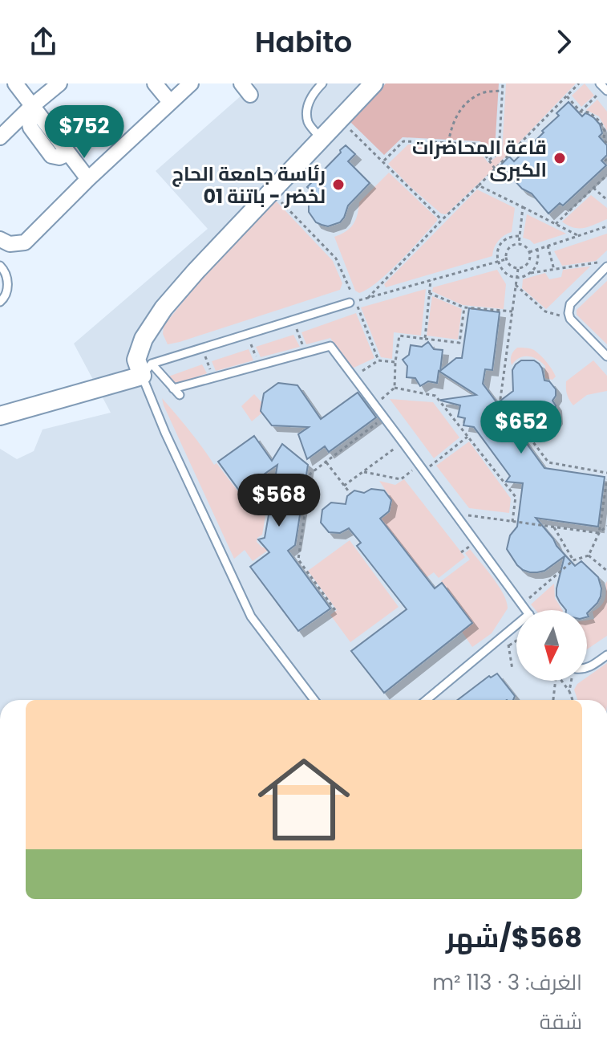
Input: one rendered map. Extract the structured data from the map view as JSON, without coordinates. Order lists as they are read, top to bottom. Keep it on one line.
{"places":["قاعة المحاضرات الكبرى","رئاسة جامعة الحاج لخضر - باتنة 01"],"north":"bottom","page":{"header":"Habito","price":["$752","$652","$568"],"list":[{"name":"$568/شهر","note":"الغرف: 3 · 113 m² · شقة"}]}}
